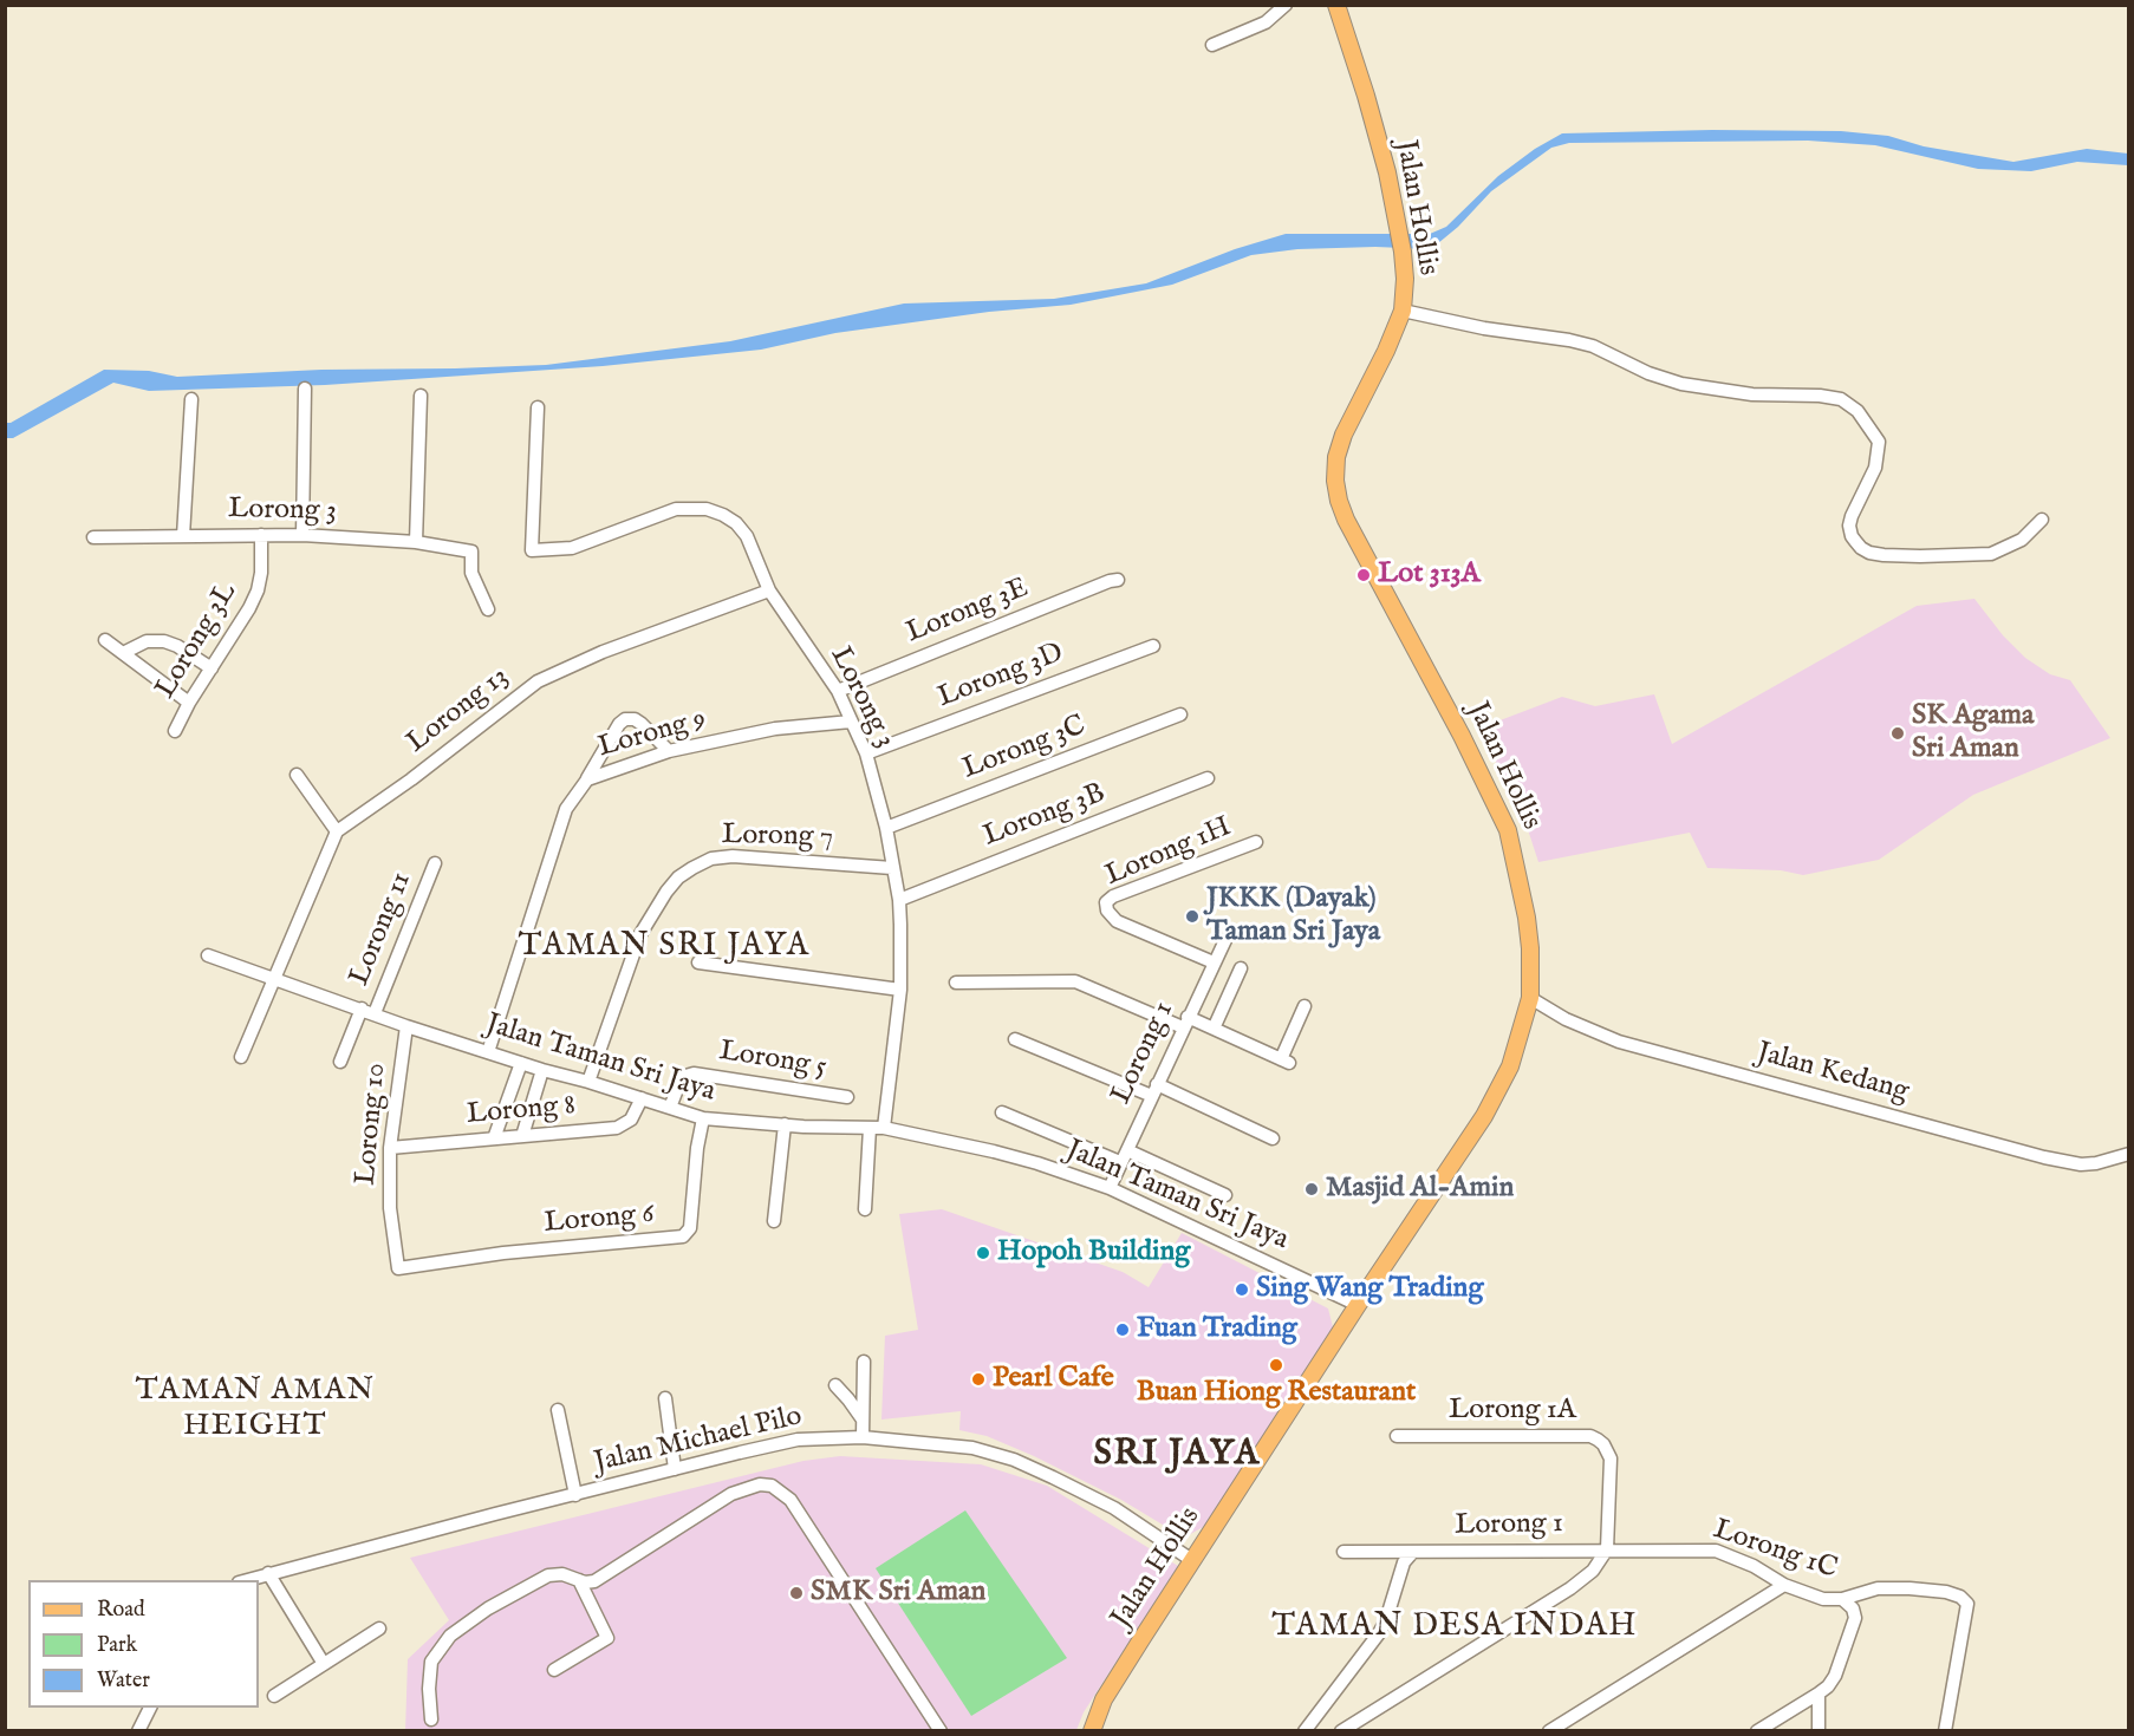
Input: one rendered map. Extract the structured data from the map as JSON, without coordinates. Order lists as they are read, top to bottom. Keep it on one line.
{"streets":{"main road":["Jalan Hollis"],"street":["Lorong 3","Lorong 3E","Lorong 3L","Lorong 3D","Lorong 13","Lorong 9","Lorong 3C","Lorong 3B","Lorong 7","Lorong 1H","Lorong 11","Lorong 1","Jalan Taman Sri Jaya","Lorong 5","Jalan Kedang","Lorong 8","Lorong 10","Lorong 6","Lorong 1A","Jalan Michael Pilo","Lorong 1C"]},"crossings":[["Jalan Hollis","Jalan Taman Sri Jaya"],["Jalan Hollis","Jalan Kedang"],["Jalan Hollis","Jalan Michael Pilo"],["Lorong 3","Lorong 3E"],["Lorong 3","Lorong 3L"],["Lorong 3","Lorong 3D"],["Lorong 3","Lorong 13"],["Lorong 3","Lorong 9"],["Lorong 3","Lorong 3C"],["Lorong 3","Lorong 3B"],["Lorong 3","Lorong 7"],["Lorong 3","Jalan Taman Sri Jaya"],["Lorong 9","Jalan Taman Sri Jaya"],["Lorong 7","Jalan Taman Sri Jaya"],["Lorong 1H","Lorong 1"],["Lorong 11","Jalan Taman Sri Jaya"],["Lorong 1","Jalan Taman Sri Jaya"],["Lorong 1","Lorong 1A"],["Lorong 1","Lorong 1C"],["Jalan Taman Sri Jaya","Lorong 5"],["Jalan Taman Sri Jaya","Lorong 8"],["Jalan Taman Sri Jaya","Lorong 10"],["Jalan Taman Sri Jaya","Lorong 6"],["Lorong 8","Lorong 10"],["Lorong 10","Lorong 6"],["Lorong 1A","Lorong 1C"]],"districts":["TAMAN SRI JAYA","TAMAN AMAN HEIGHT","SRI JAYA","TAMAN DESA INDAH"],"places":["Lot 313A","SK Agama Sri Aman","JKKK (Dayak) Taman Sri Jaya","Masjid Al-Amin","Hopoh Building","Sing Wang Trading","Fuan Trading","Buan Hiong Restaurant","Pearl Cafe","SMK Sri Aman"],"legend":["Road","Park","Water"]}
